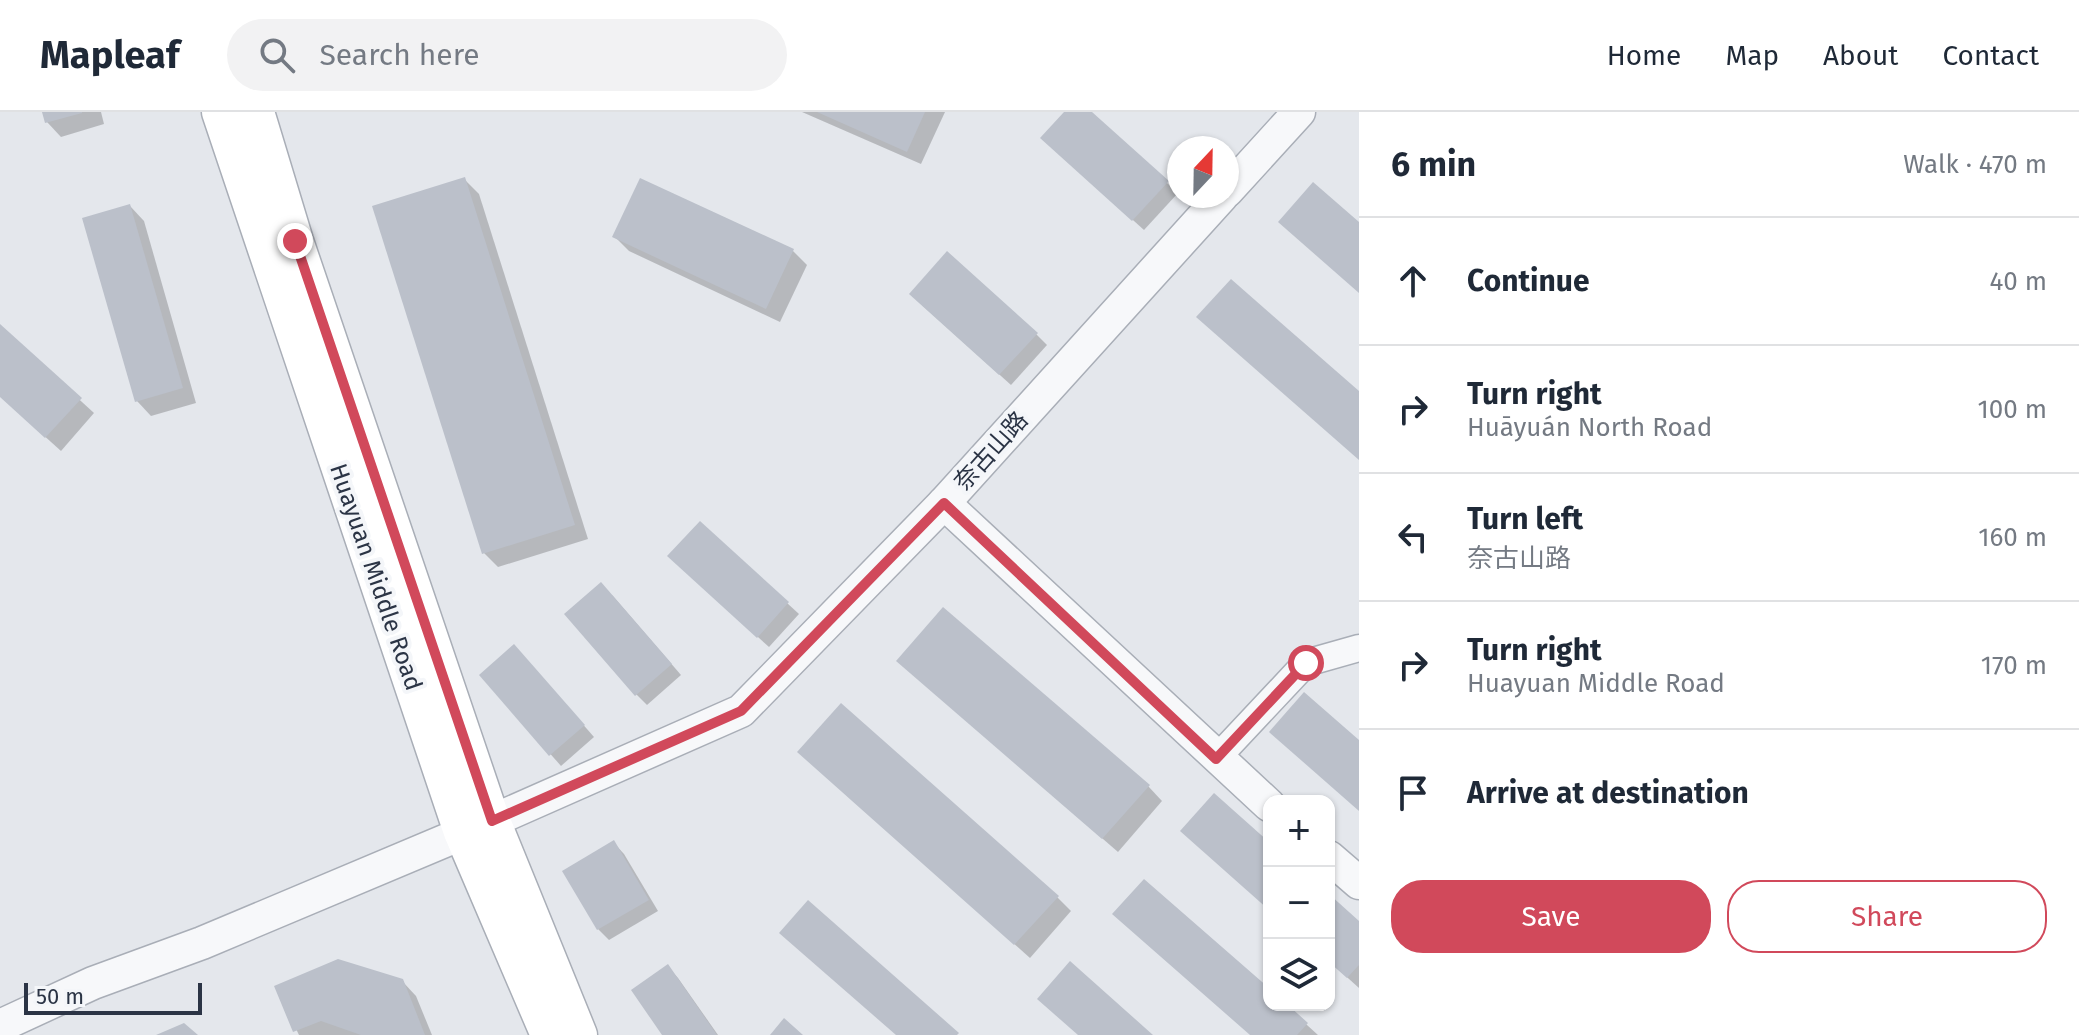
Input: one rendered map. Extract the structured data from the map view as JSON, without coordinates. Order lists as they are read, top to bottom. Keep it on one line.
{"streets":{"main road":["Huayuan Middle Road"],"street":["奈古山路"]},"crossings":[["奈古山路","Huayuan Middle Road"]],"scale_bar":"50 m","north":"top","page":{"header":"Mapleaf","search":"Search here","nav":["Home","Map","About","Contact"],"heading":["6 min","Walk · 470 m"],"list":[["Continue","40 m"],["Turn right","Huāyuán North Road","100 m"],["Turn left","奈古山路","160 m"],["Turn right","Huayuan Middle Road","170 m"],"Arrive at destination"],"map_buttons":["+","−"],"buttons":["Save","Share"],"scale":"50 m"}}
